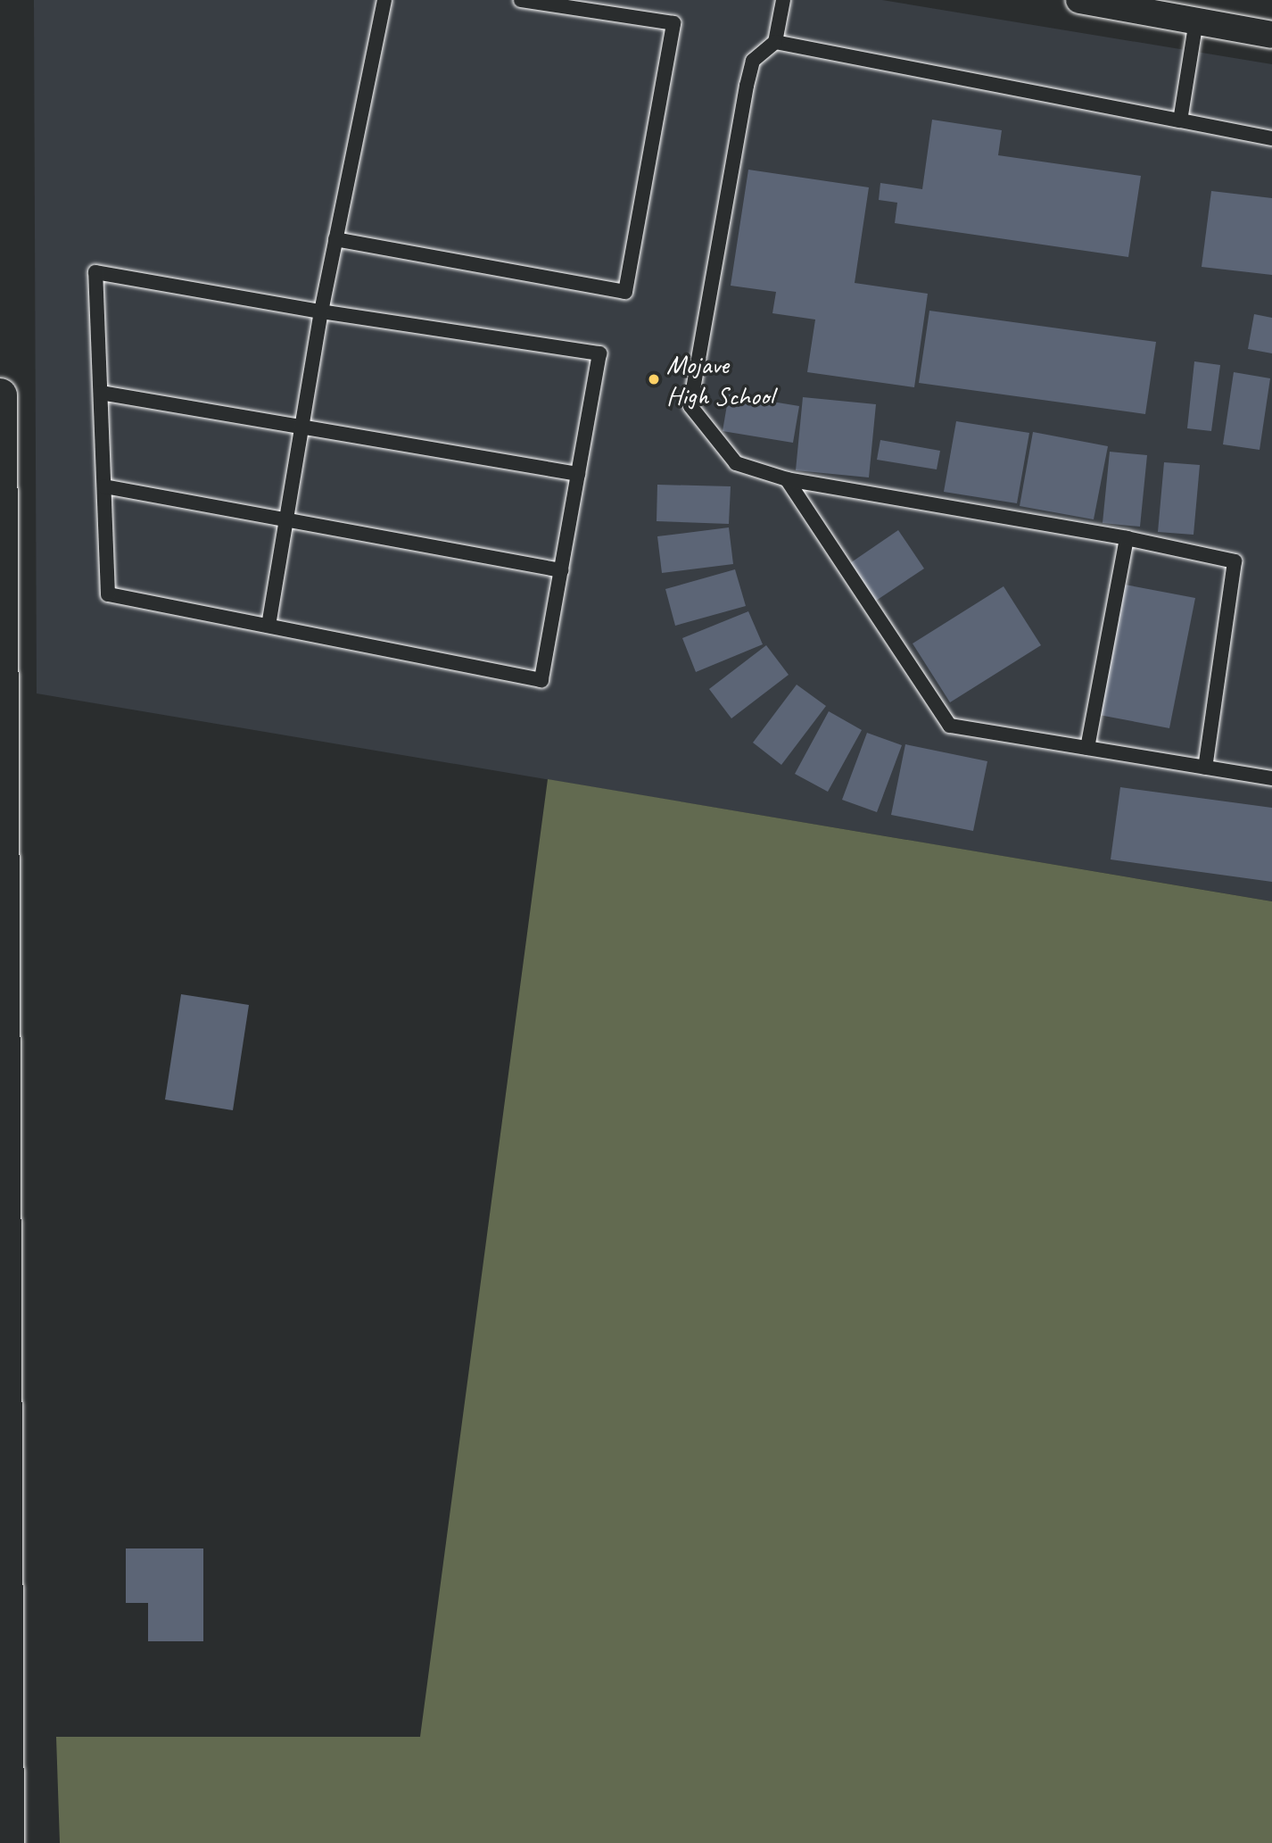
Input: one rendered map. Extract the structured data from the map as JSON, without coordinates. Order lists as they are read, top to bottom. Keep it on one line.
{"places":["Mojave High School"]}
